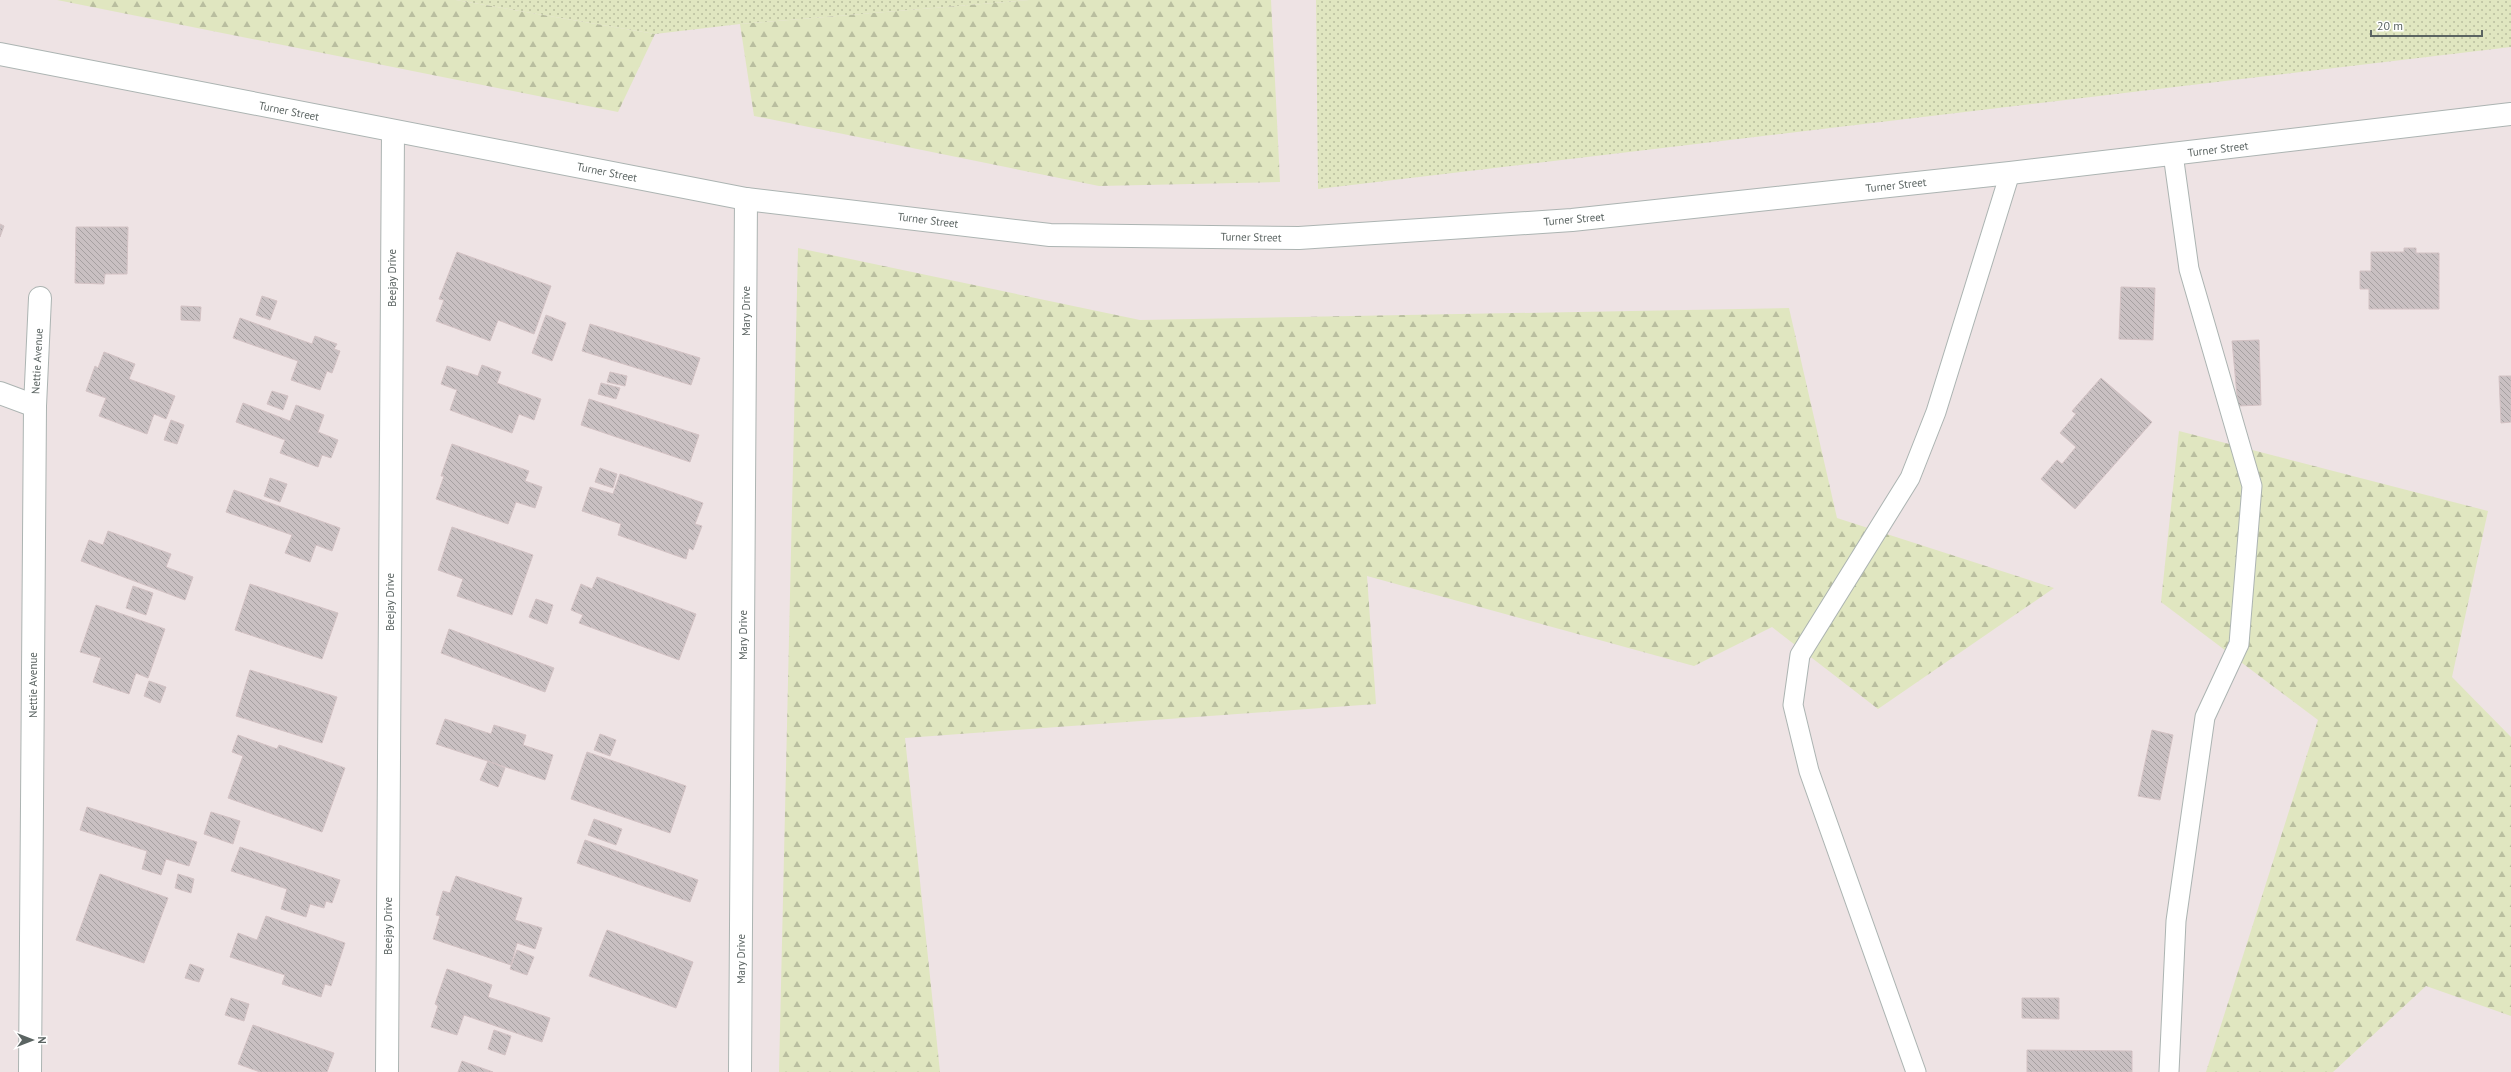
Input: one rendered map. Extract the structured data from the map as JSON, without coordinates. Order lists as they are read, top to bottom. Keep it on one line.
{"streets":{"street":["Turner Street","Beejay Drive","Mary Drive","Nettie Avenue"]},"crossings":[["Turner Street","Beejay Drive"],["Turner Street","Mary Drive"]],"scale_bar":"20 m","north":"right"}
